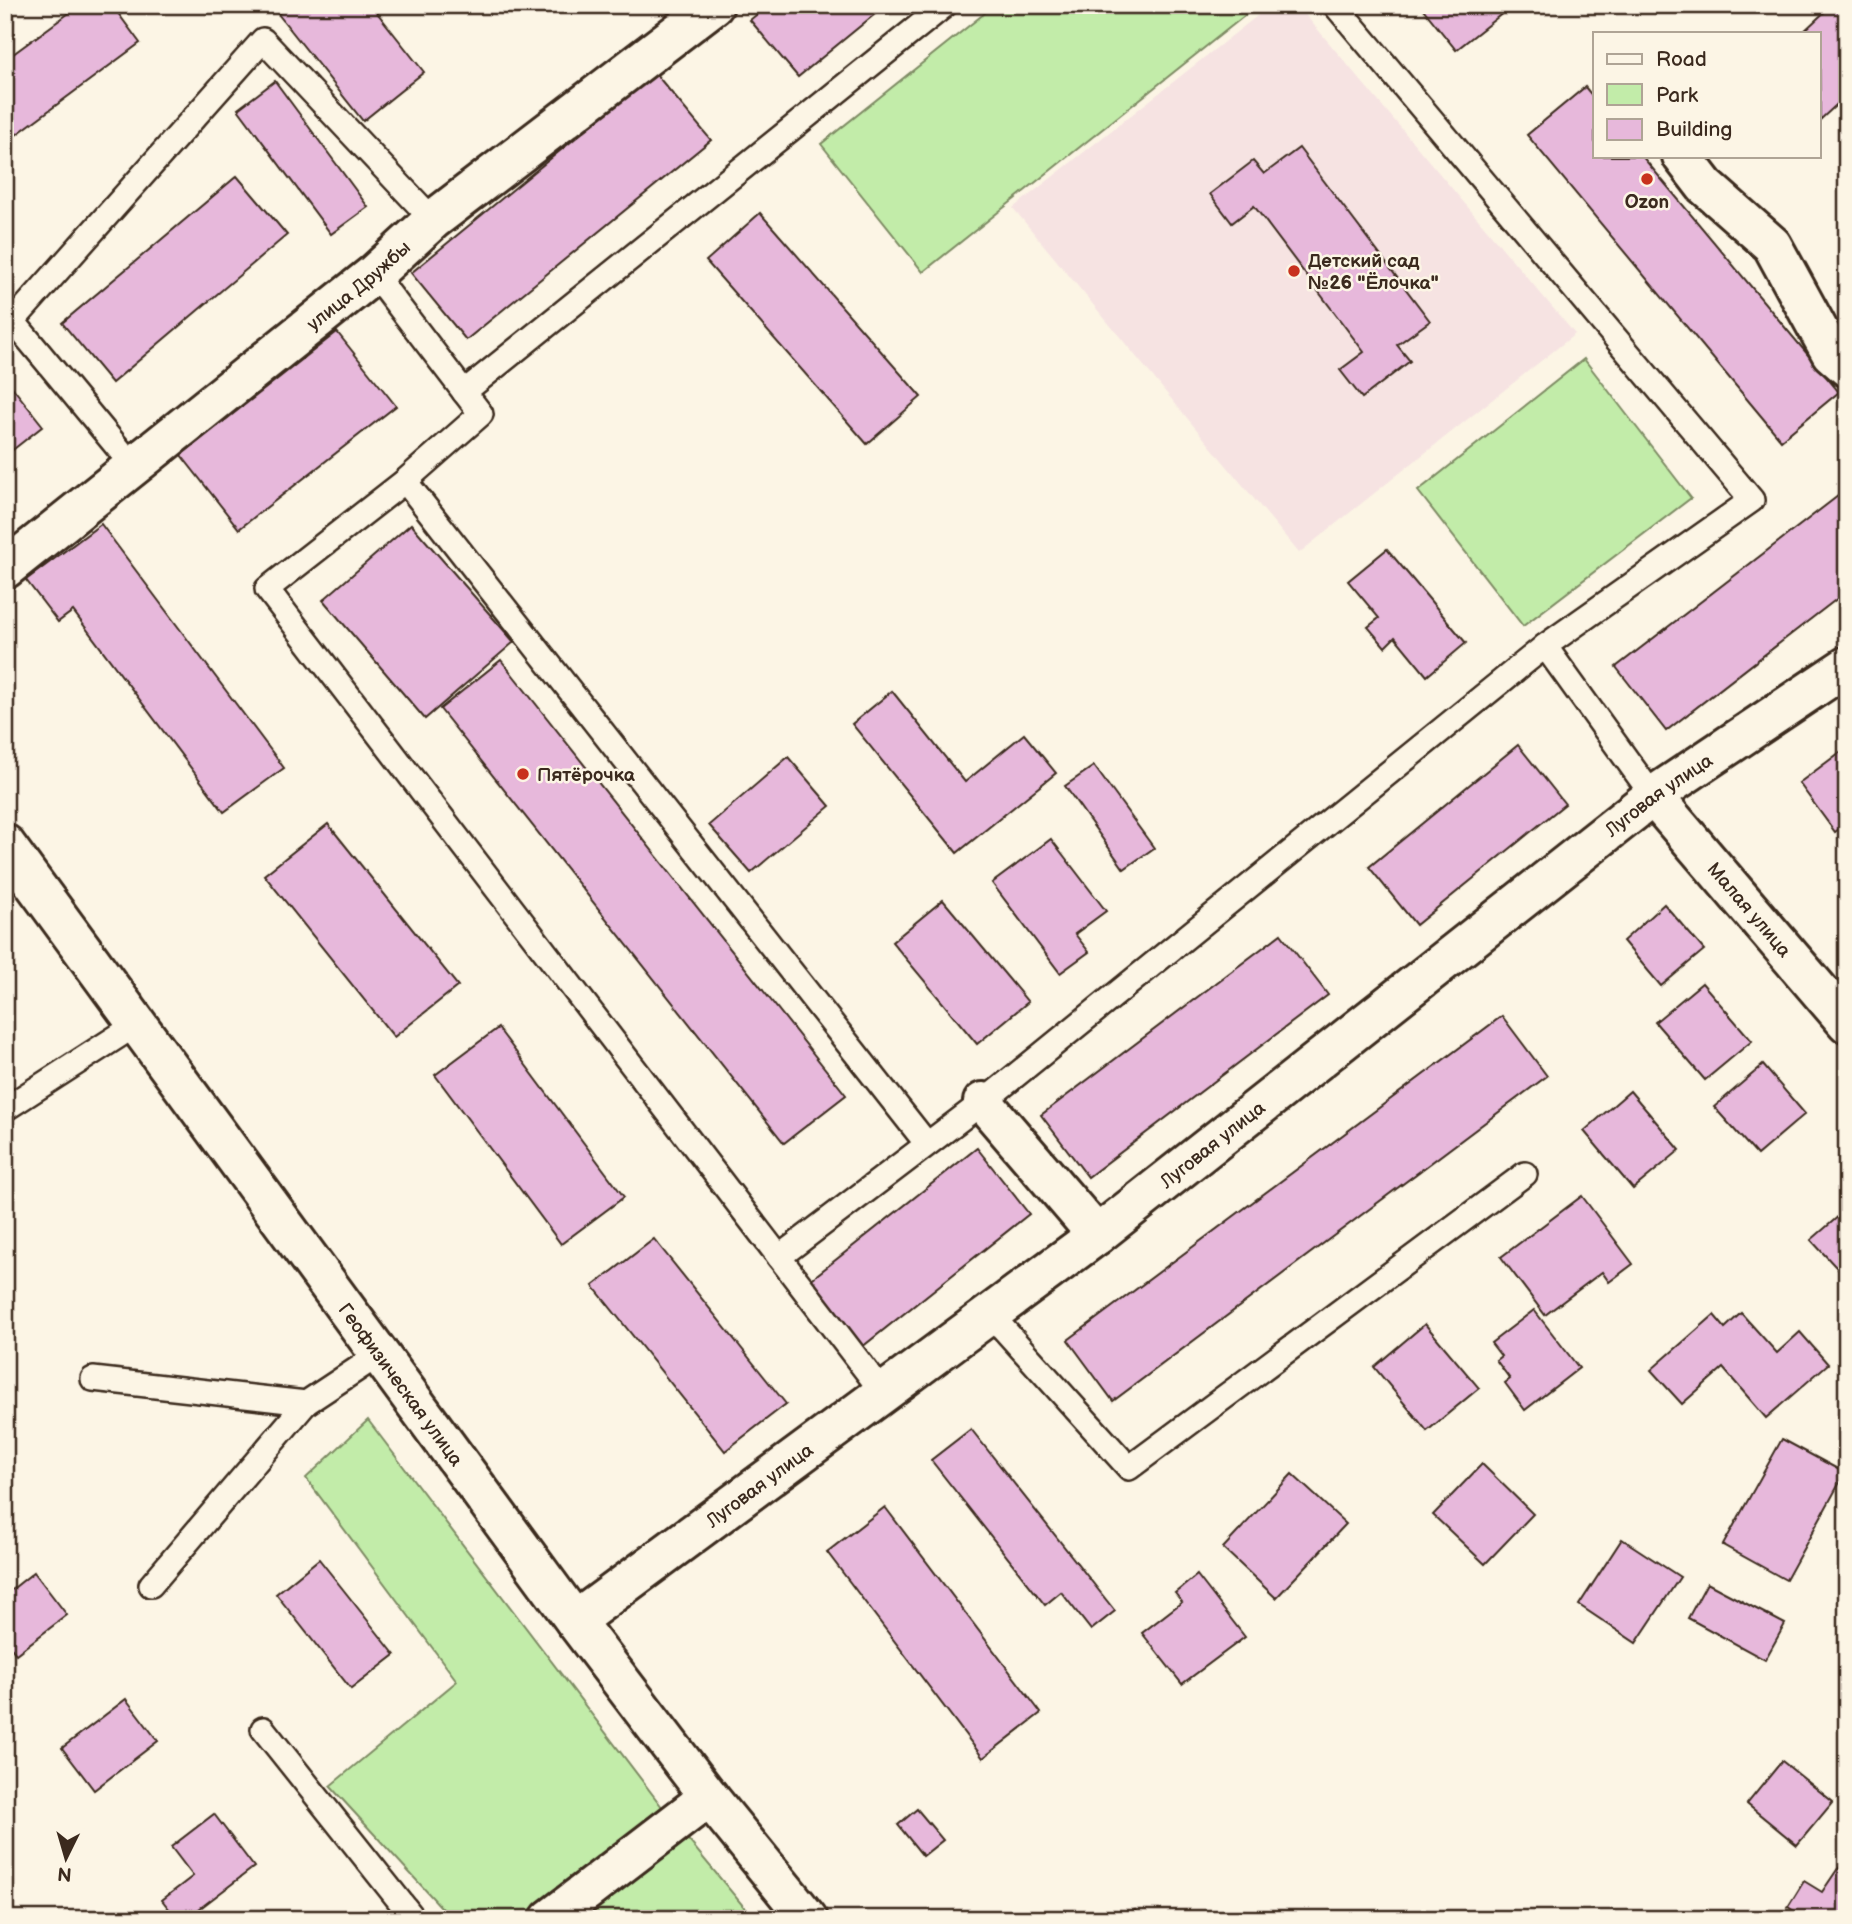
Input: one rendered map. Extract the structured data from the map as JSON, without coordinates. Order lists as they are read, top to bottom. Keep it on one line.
{"streets":{"street":["улица Дружбы","Луговая улица","Малая улица","Геофизическая улица"]},"crossings":[["Луговая улица","Малая улица"],["Луговая улица","Геофизическая улица"]],"places":["Ozon","Детский сад №26 \"Ёлочка\"","Пятёрочка"],"legend":["Road","Park","Building"],"north":"bottom"}
